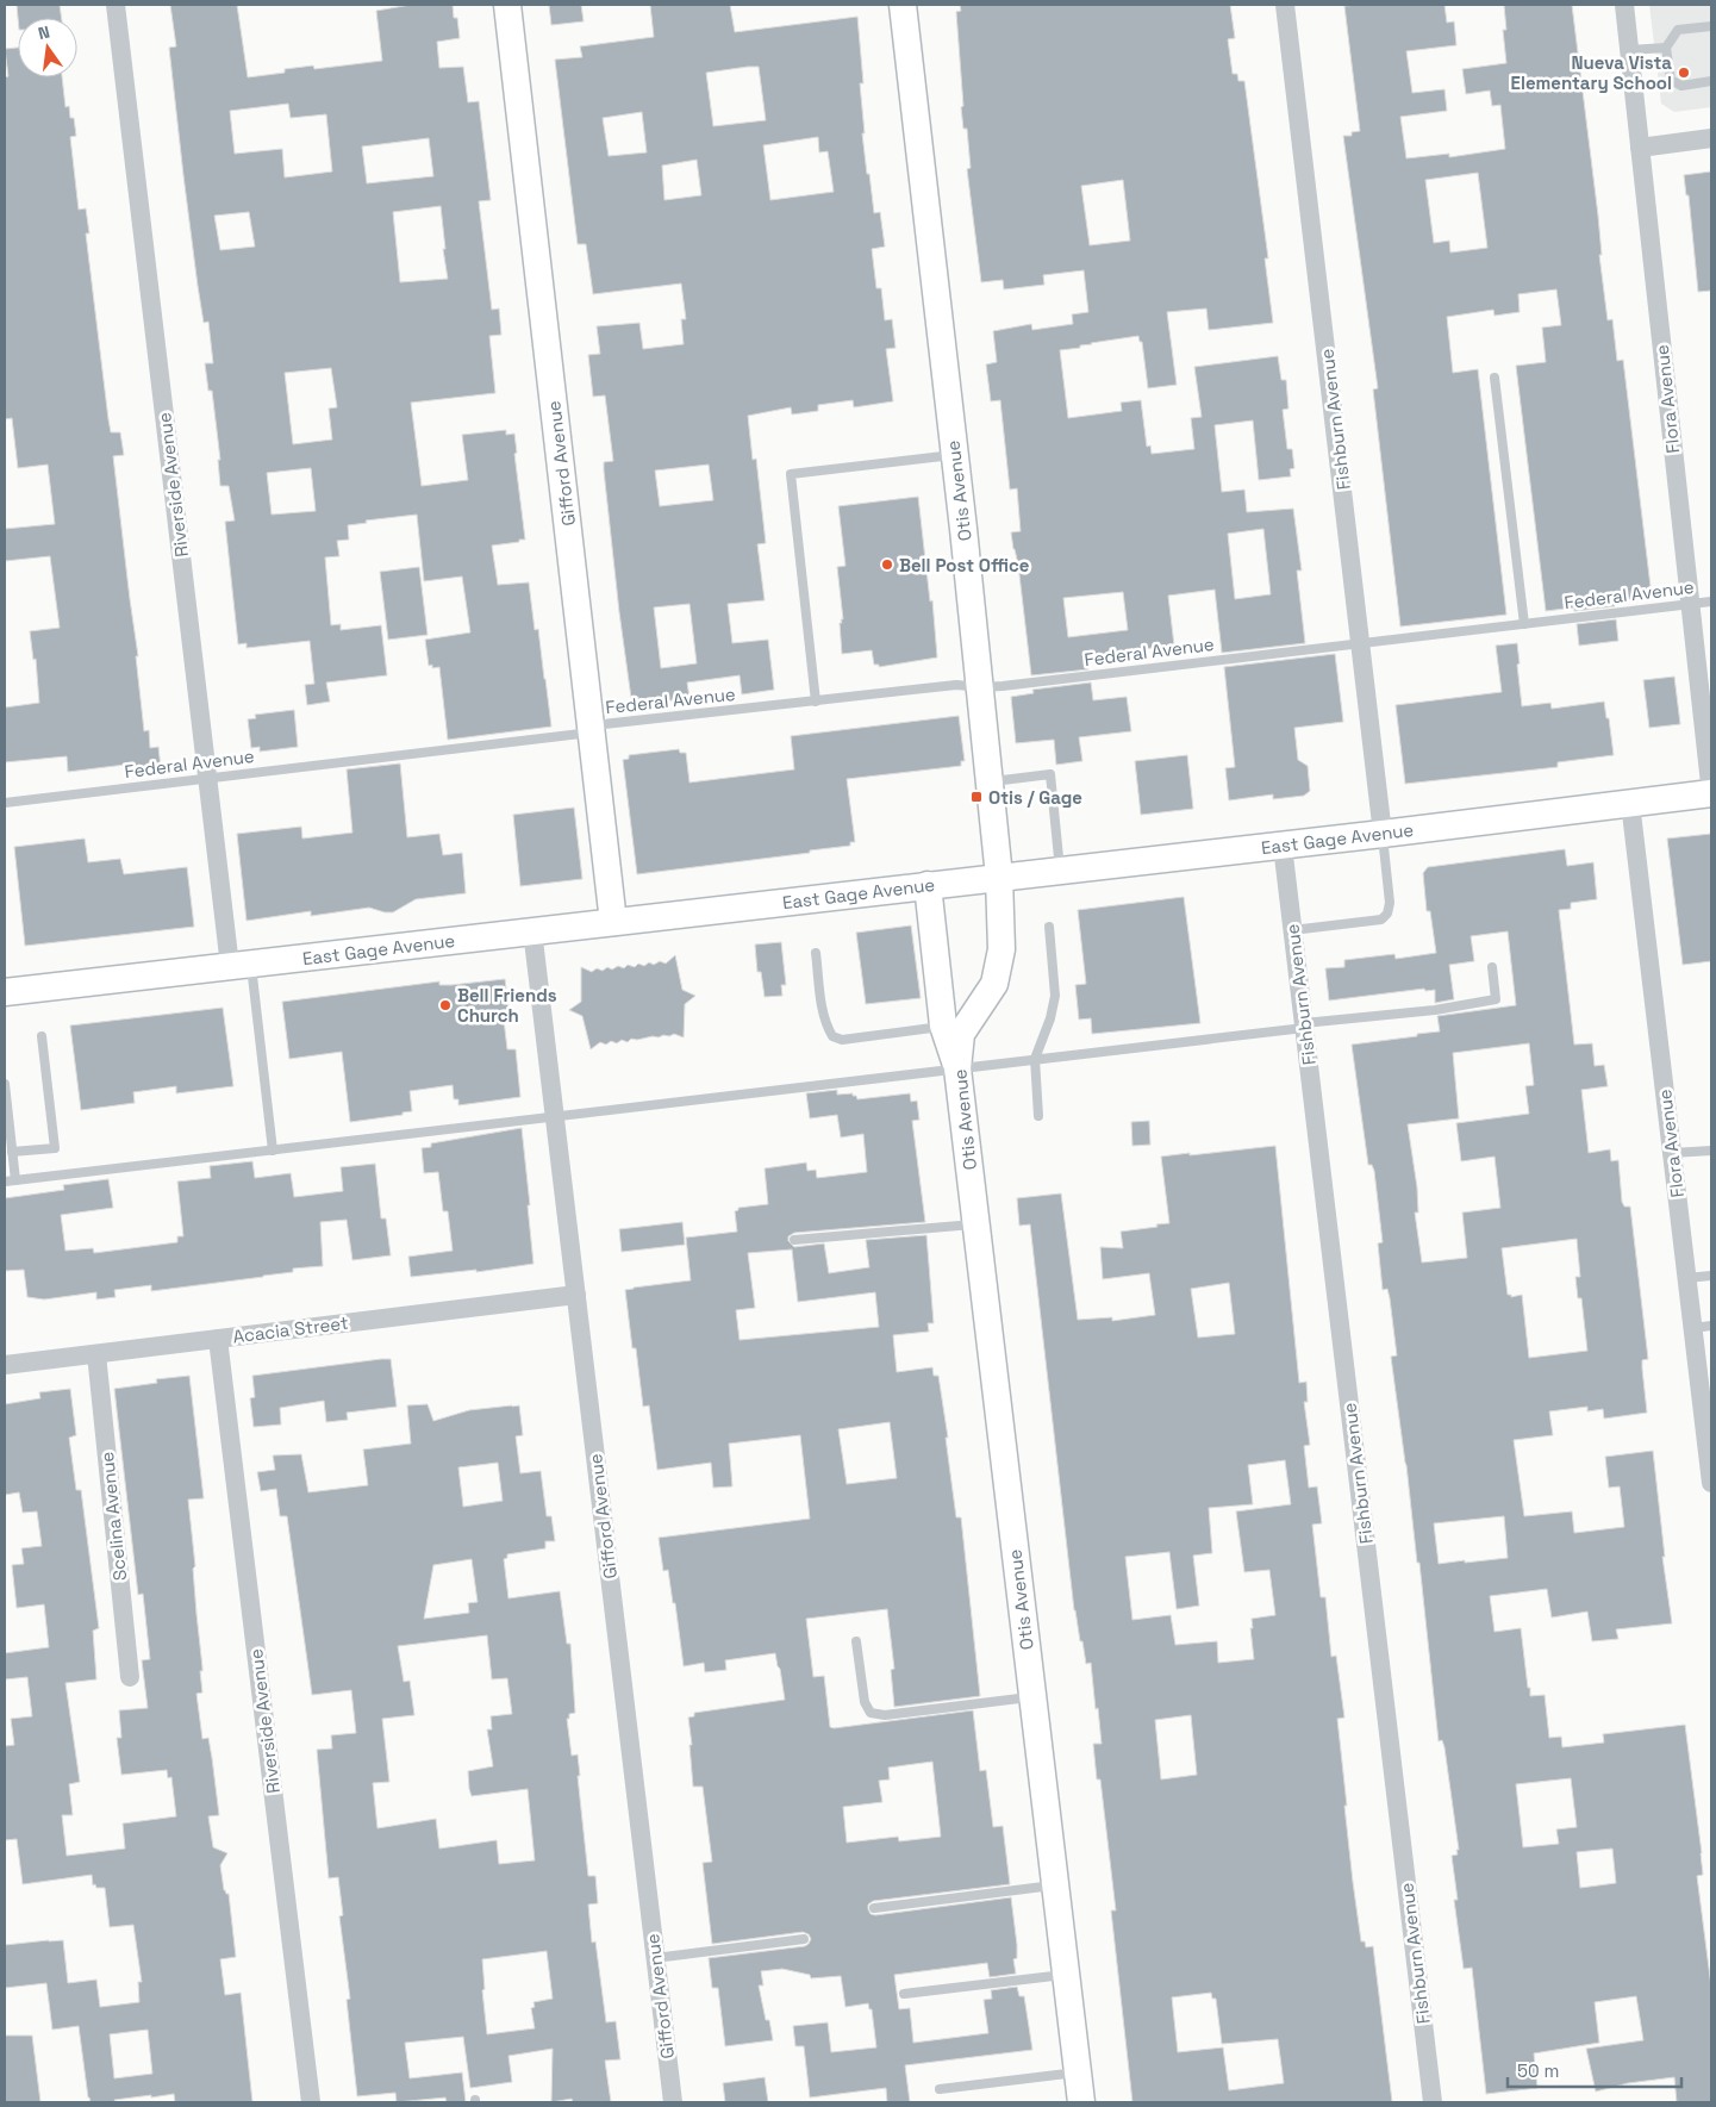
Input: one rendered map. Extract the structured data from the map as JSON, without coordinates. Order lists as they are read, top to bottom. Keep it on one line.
{"streets":{"street":["Flora Avenue","Fishburn Avenue","Gifford Avenue","Riverside Avenue","Otis Avenue","East Gage Avenue","Acacia Street","Scelina Avenue"],"lane":["Federal Avenue"]},"crossings":[["Flora Avenue","Federal Avenue"],["Flora Avenue","East Gage Avenue"],["Fishburn Avenue","Federal Avenue"],["Fishburn Avenue","East Gage Avenue"],["Gifford Avenue","Federal Avenue"],["Gifford Avenue","East Gage Avenue"],["Gifford Avenue","Acacia Street"],["Riverside Avenue","Federal Avenue"],["Riverside Avenue","East Gage Avenue"],["Riverside Avenue","Acacia Street"],["Otis Avenue","Federal Avenue"],["Otis Avenue","East Gage Avenue"],["Acacia Street","Scelina Avenue"]],"places":{"other":["Nueva Vista Elementary School","Bell Post Office","Bell Friends Church"],"transit":["Otis / Gage"]},"scale_bar":"50 m","north":"top"}
